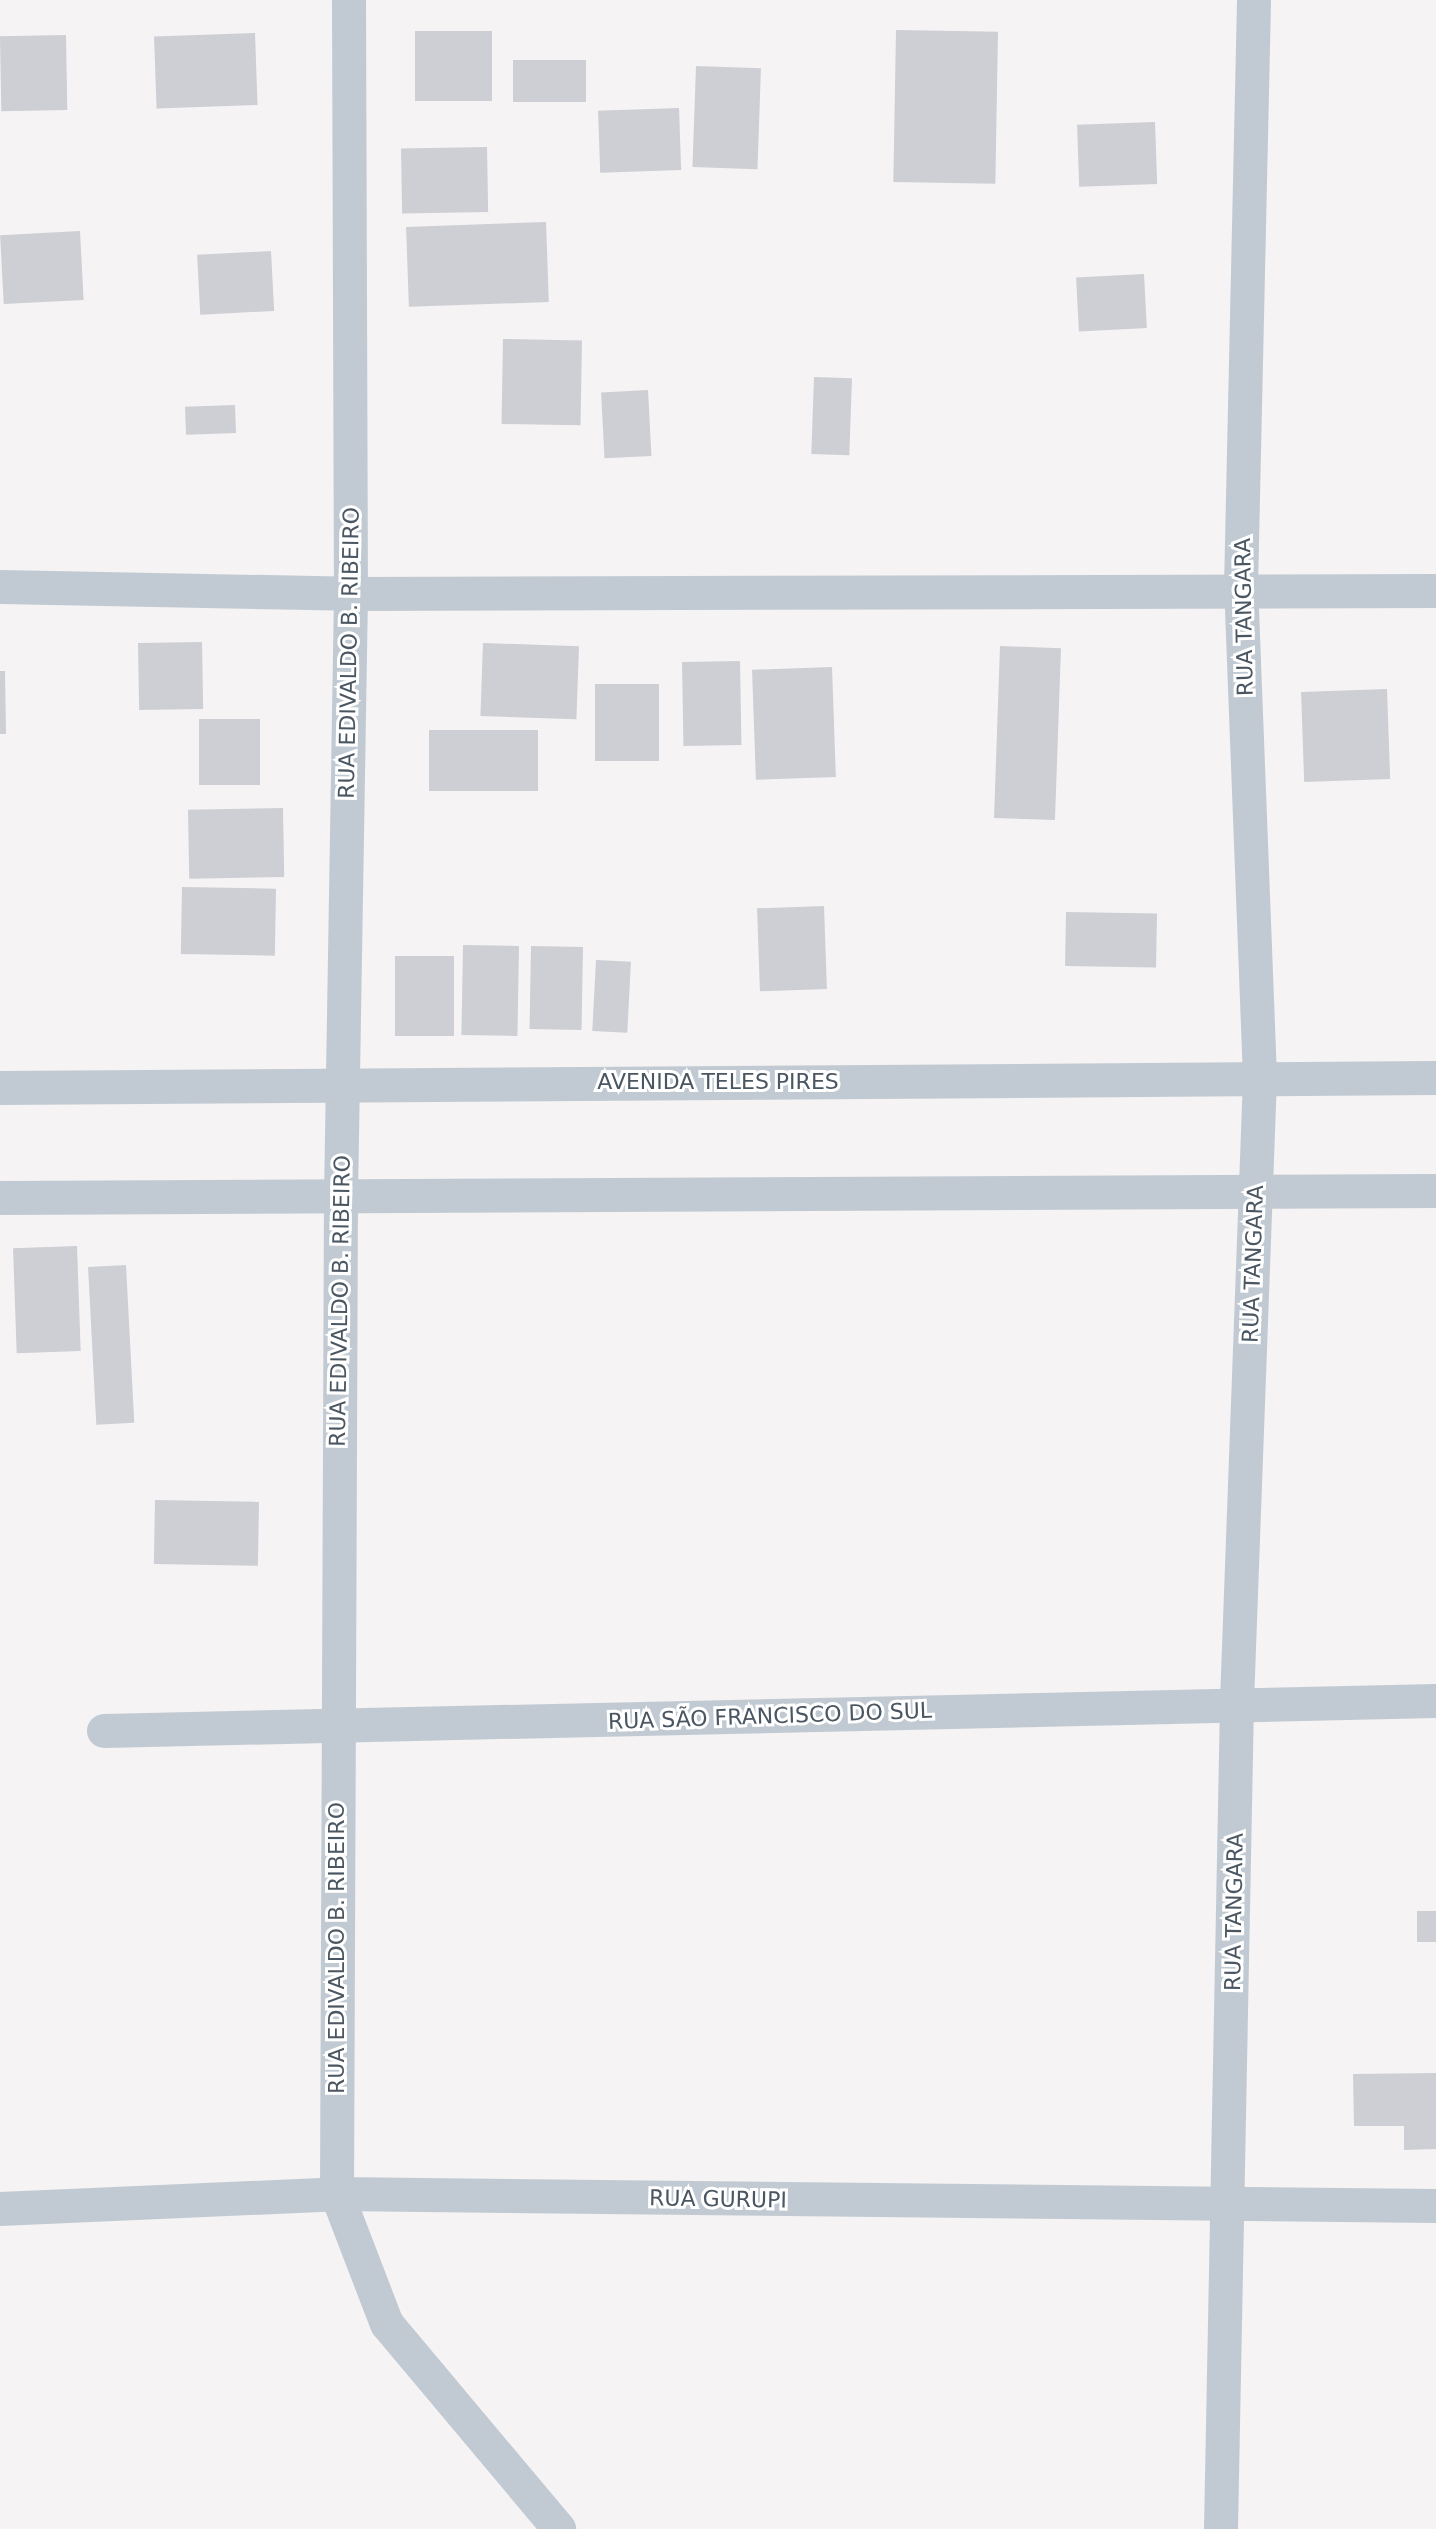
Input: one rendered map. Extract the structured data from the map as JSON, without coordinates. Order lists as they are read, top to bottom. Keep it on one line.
{"streets":{"street":["RUA TANGARA","RUA EDIVALDO B. RIBEIRO","AVENIDA TELES PIRES","RUA SÃO FRANCISCO DO SUL","RUA GURUPI"]},"crossings":[["RUA TANGARA","AVENIDA TELES PIRES"],["RUA TANGARA","RUA SÃO FRANCISCO DO SUL"],["RUA TANGARA","RUA GURUPI"],["RUA EDIVALDO B. RIBEIRO","AVENIDA TELES PIRES"],["RUA EDIVALDO B. RIBEIRO","RUA SÃO FRANCISCO DO SUL"],["RUA EDIVALDO B. RIBEIRO","RUA GURUPI"]]}
